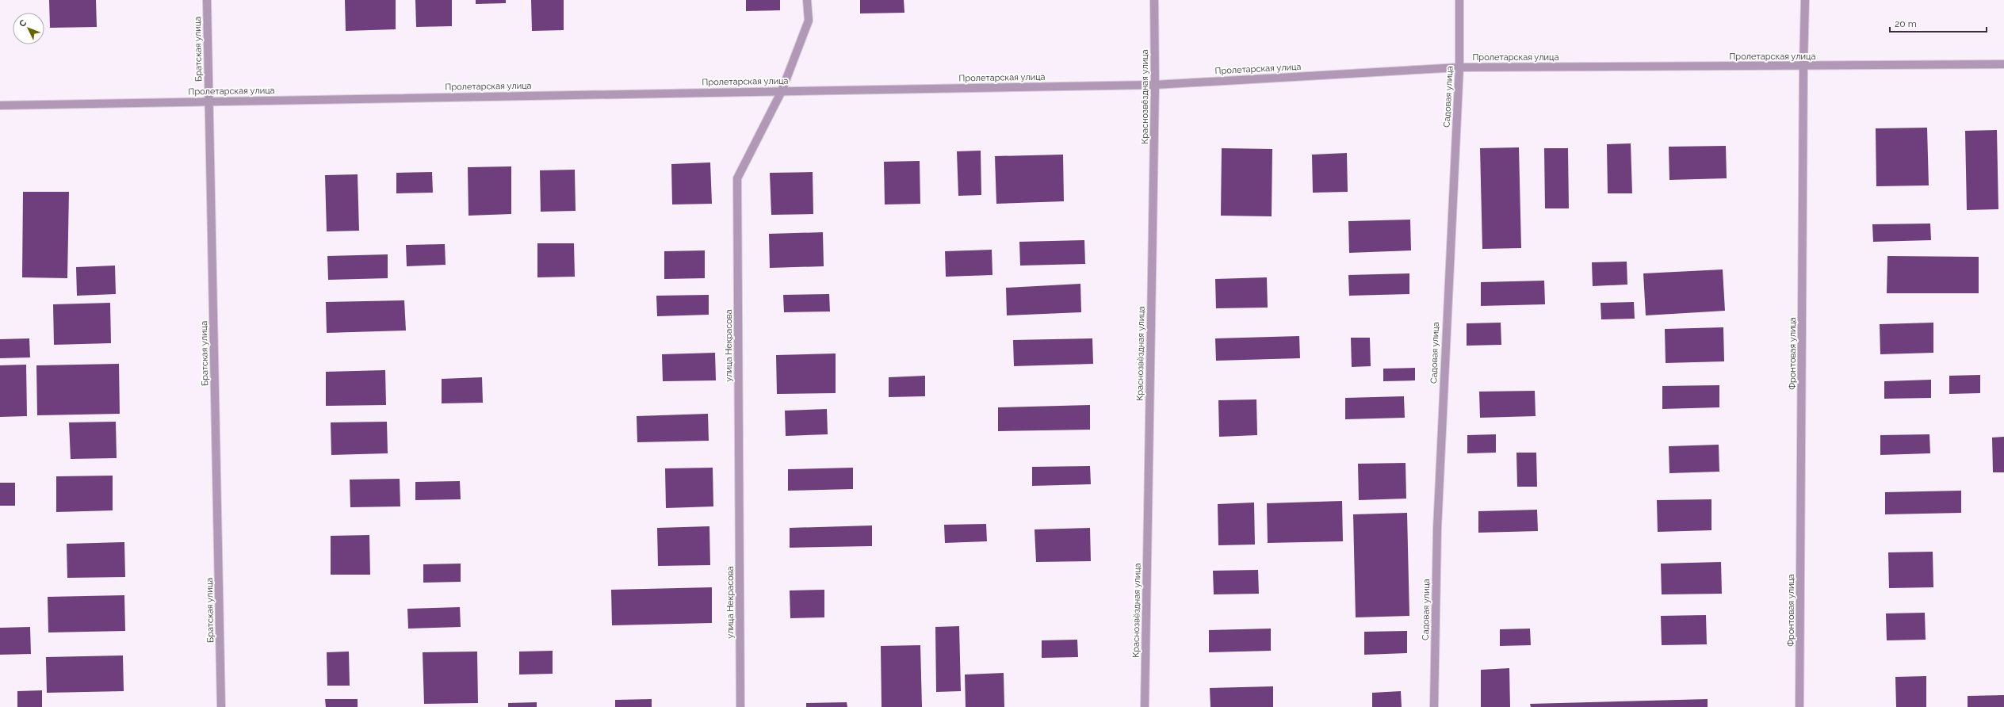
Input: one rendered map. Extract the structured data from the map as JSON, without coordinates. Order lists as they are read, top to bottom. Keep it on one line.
{"streets":{"street":["Братская улица","Пролетарская улица","Краснозвёздная улица","Садовая улица","улица Некрасова","Фронтовая улица"]},"crossings":[["Братская улица","Пролетарская улица"],["Пролетарская улица","Краснозвёздная улица"],["Пролетарская улица","Садовая улица"],["Пролетарская улица","улица Некрасова"],["Пролетарская улица","Фронтовая улица"]],"scale_bar":"20 m","north":"top left"}
